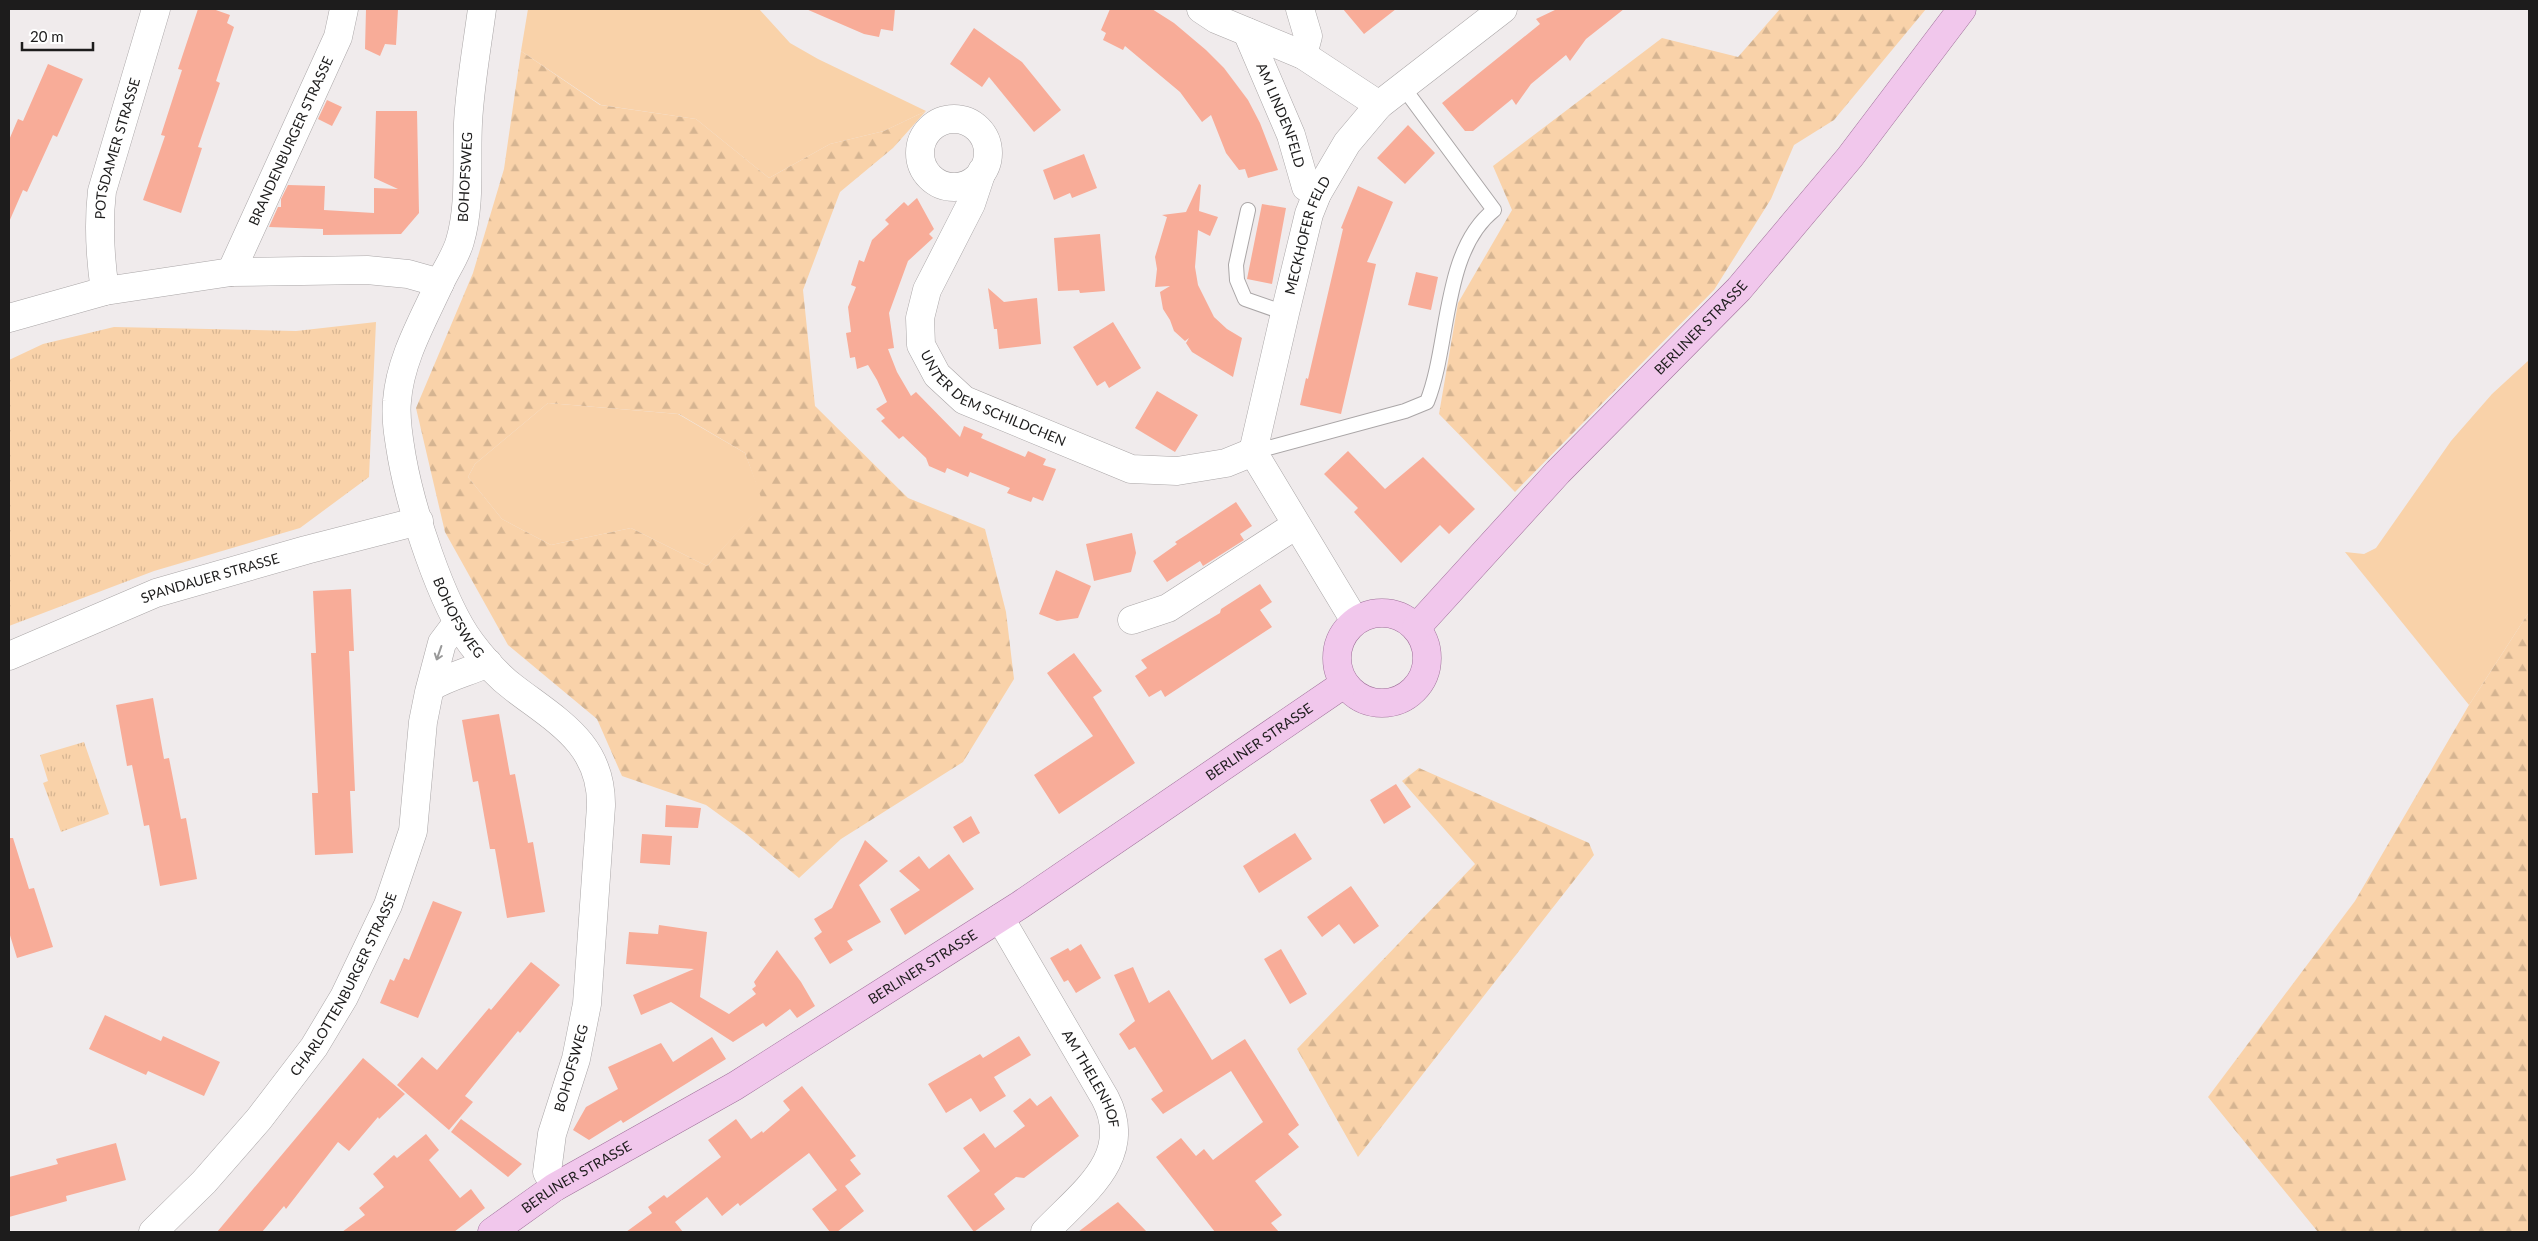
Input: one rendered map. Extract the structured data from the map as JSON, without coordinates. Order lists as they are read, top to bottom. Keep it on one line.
{"streets":{"main road":["BERLINER STRASSE"],"street":["AM LINDENFELD","BRANDENBURGER STRASSE","POTSDAMER STRASSE","BOHOFSWEG","MECKHOFER FELD","UNTER DEM SCHILDCHEN","SPANDAUER STRASSE","CHARLOTTENBURGER STRASSE","AM THELENHOF"]},"crossings":[["AM LINDENFELD","MECKHOFER FELD"],["BOHOFSWEG","BERLINER STRASSE"],["BOHOFSWEG","SPANDAUER STRASSE"],["BOHOFSWEG","CHARLOTTENBURGER STRASSE"],["MECKHOFER FELD","UNTER DEM SCHILDCHEN"],["BERLINER STRASSE","AM THELENHOF"]],"scale_bar":"20 m"}
